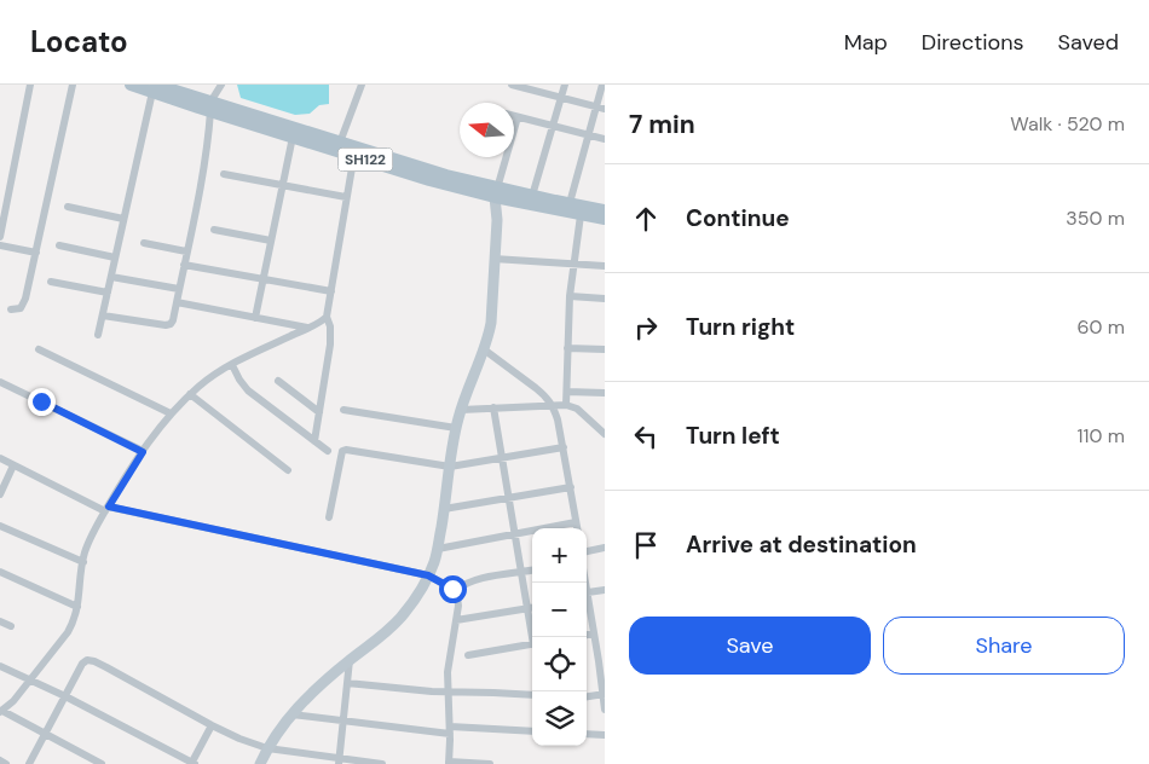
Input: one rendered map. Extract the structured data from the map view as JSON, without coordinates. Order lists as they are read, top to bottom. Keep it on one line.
{"streets":{"main road":["SH122"]},"north":"left","page":{"header":"Locato","nav":["Map","Directions","Saved"],"heading":["7 min","Walk · 520 m"],"list":[["Continue","350 m"],["Turn right","60 m"],["Turn left","110 m"],"Arrive at destination"],"map_buttons":["+","−"],"buttons":["Save","Share"]}}
